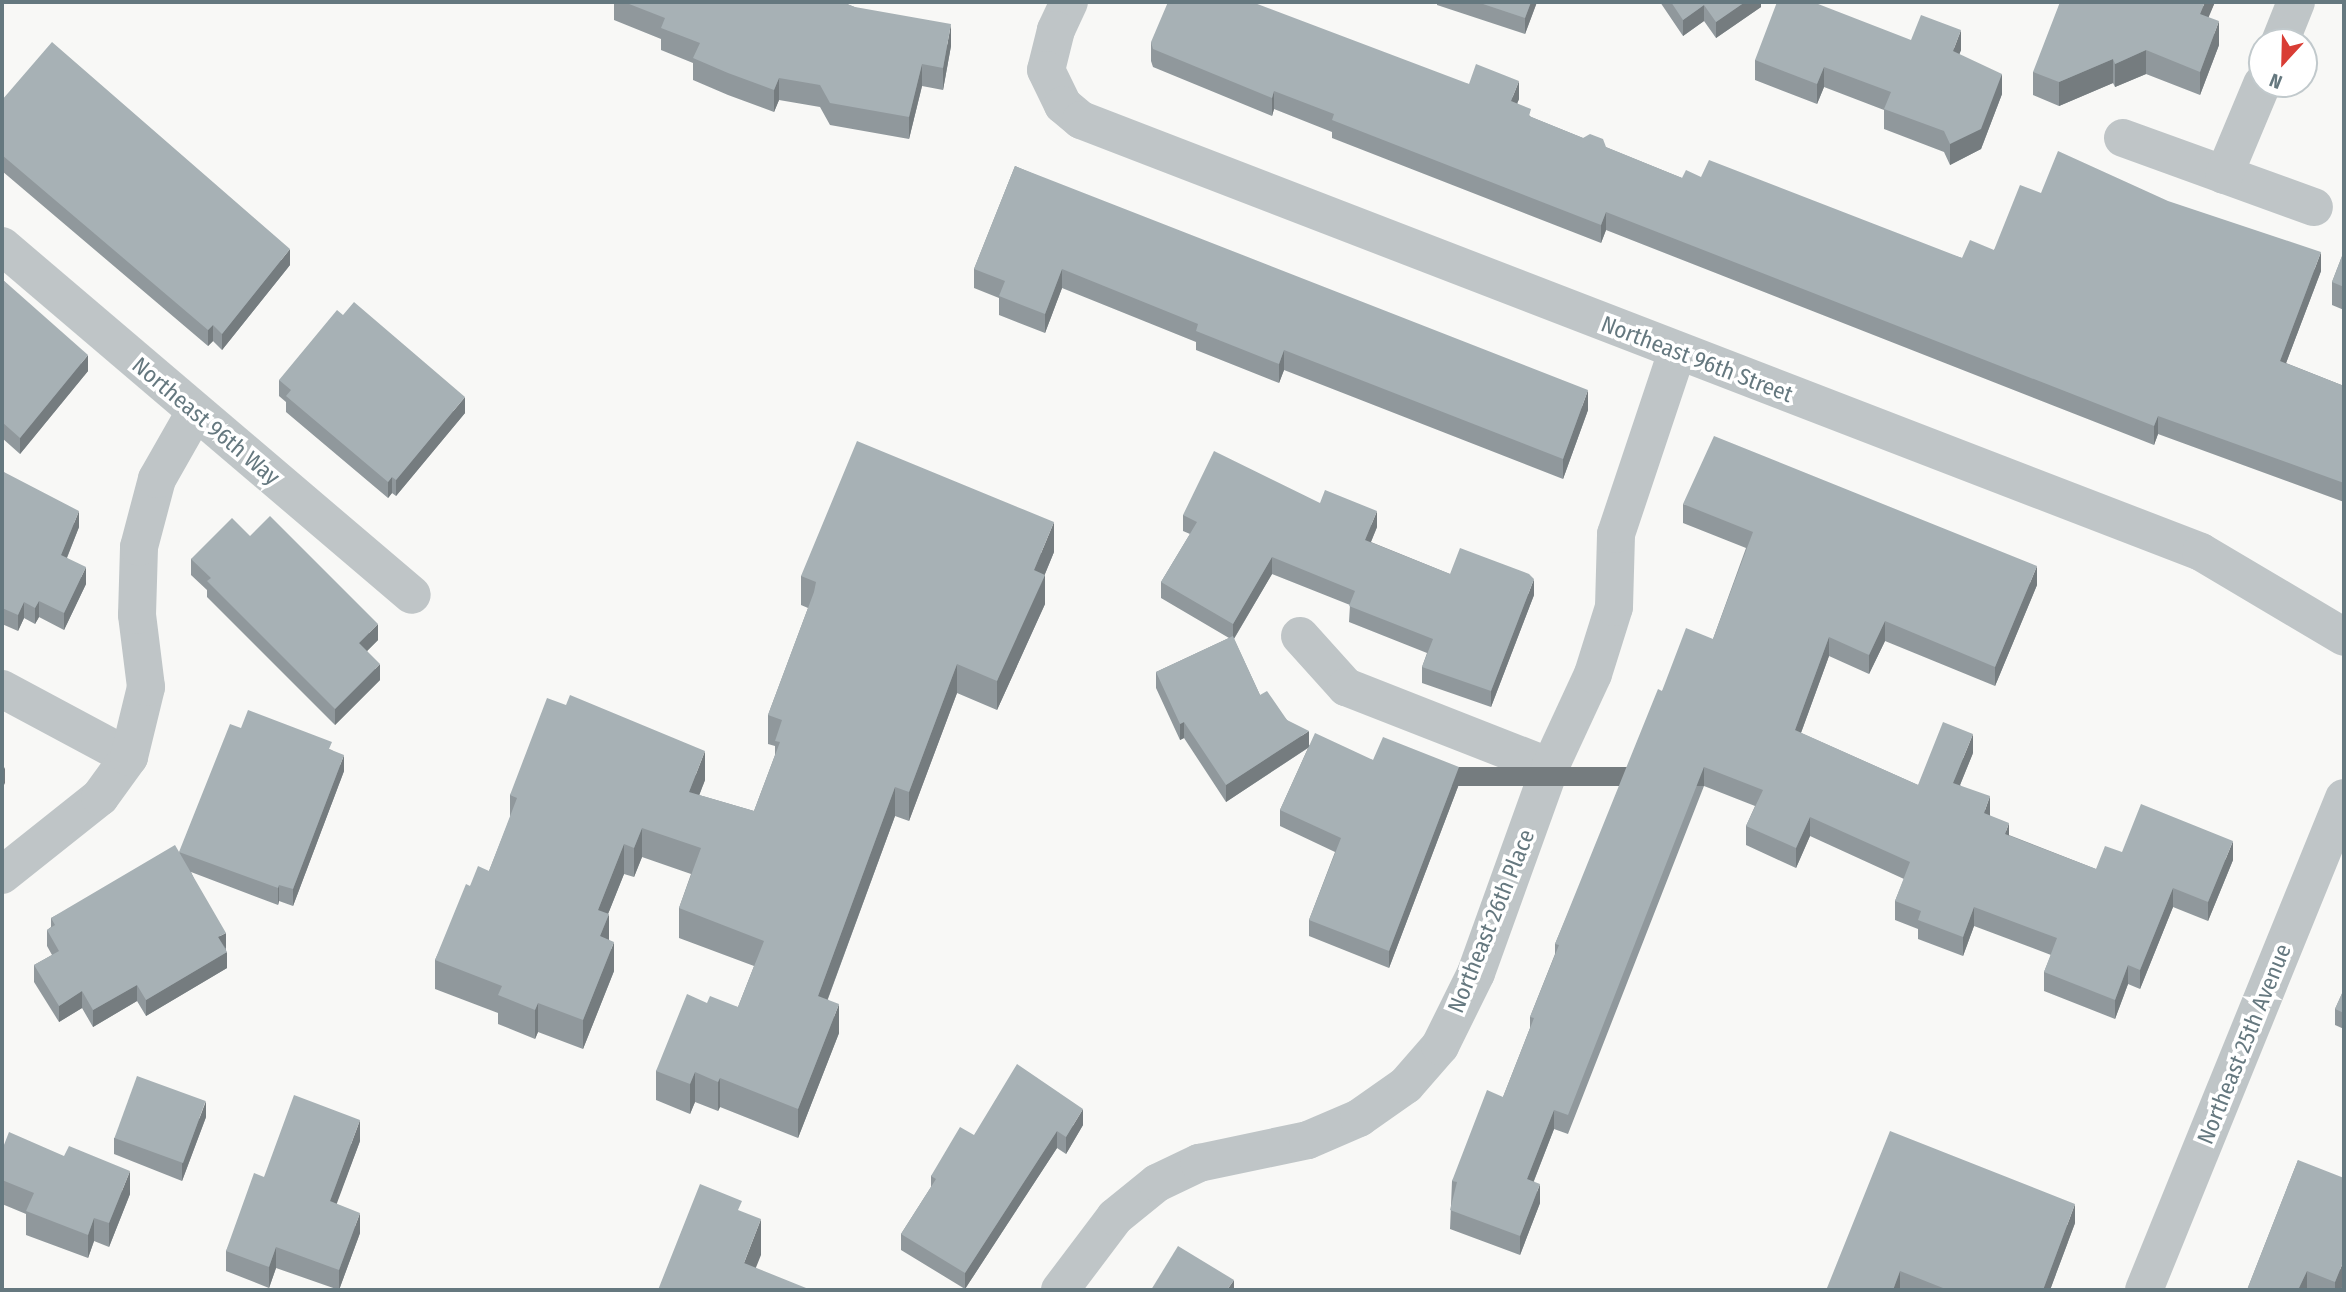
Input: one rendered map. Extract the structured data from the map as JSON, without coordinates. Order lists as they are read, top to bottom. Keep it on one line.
{"streets":{"street":["Northeast 96th Street","Northeast 96th Way","Northeast 26th Place","Northeast 25th Avenue"]},"crossings":[["Northeast 96th Street","Northeast 26th Place"]],"north":"bottom"}
